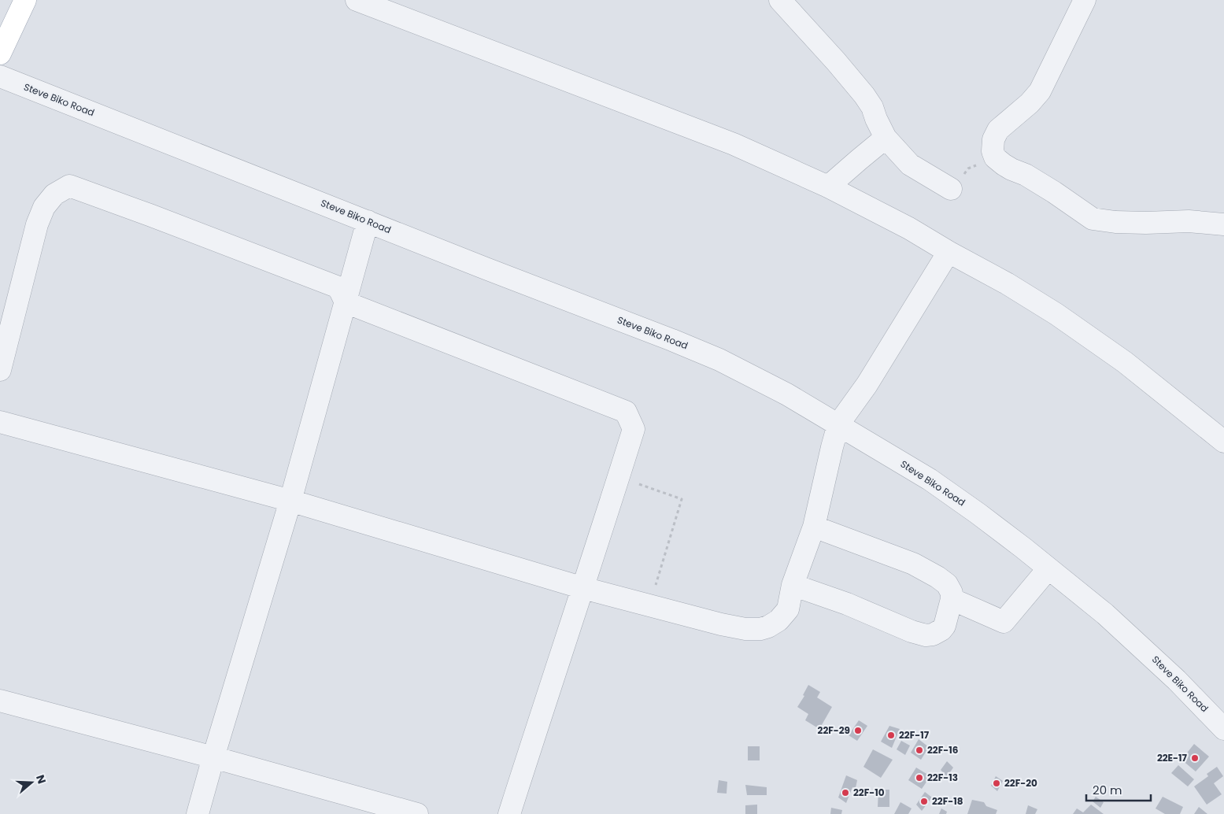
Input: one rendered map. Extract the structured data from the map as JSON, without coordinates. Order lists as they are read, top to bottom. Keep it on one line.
{"streets":{"street":["Steve Biko Road"]},"places":["22F-29","22F-17","22F-16","22E-17","22F-13","22F-20","22F-10","22F-18"],"scale_bar":"20 m","north":"right"}
